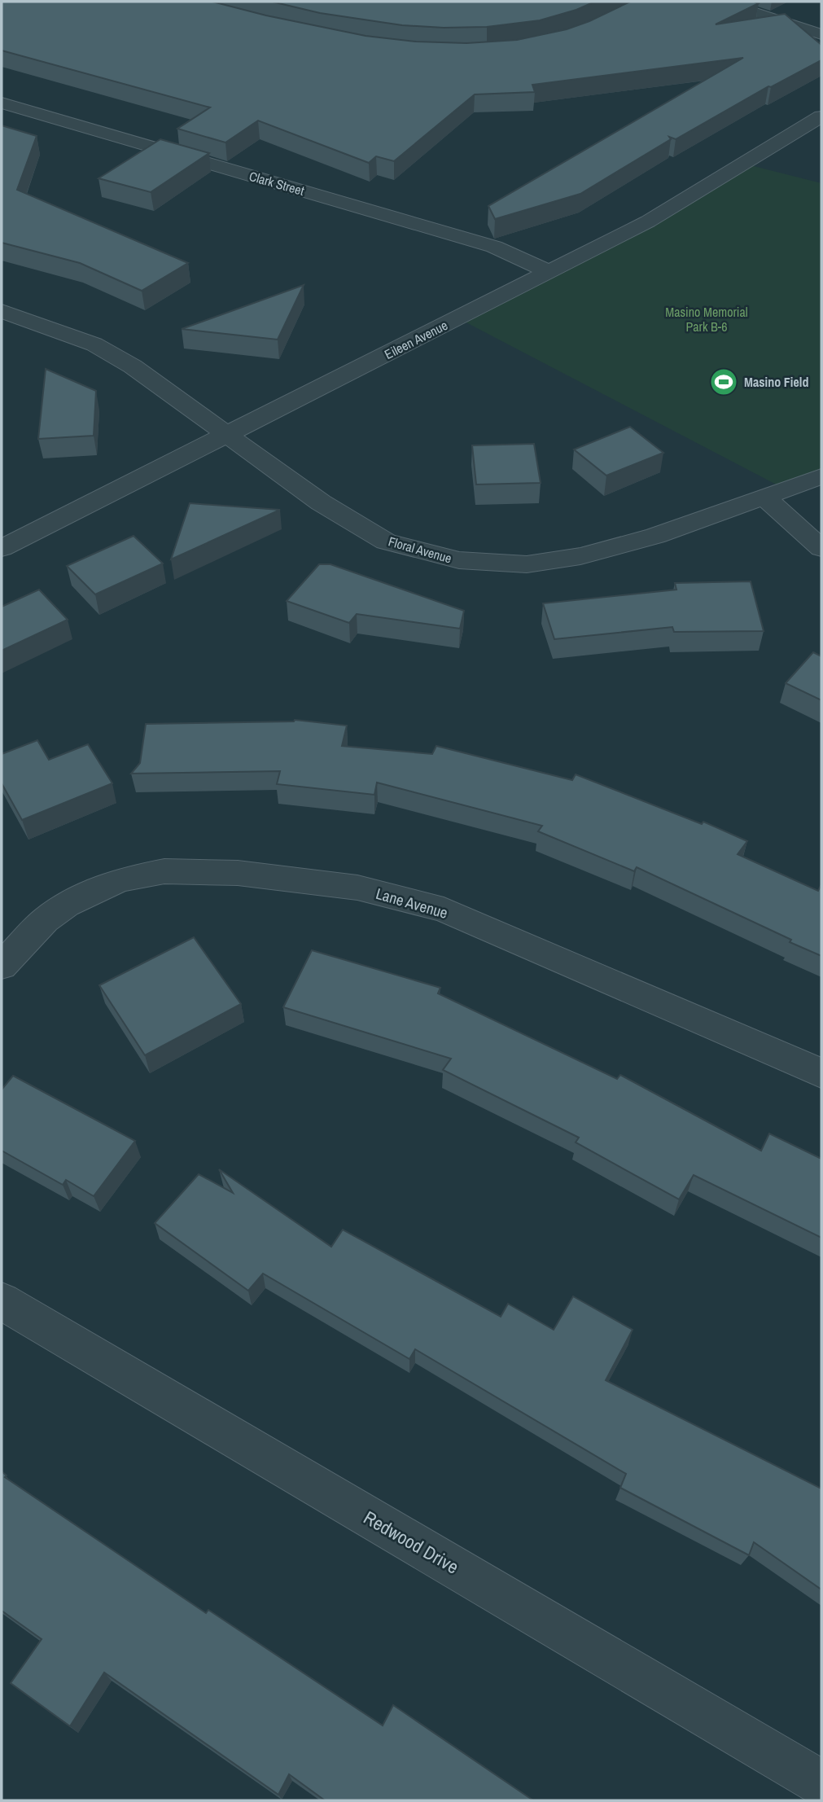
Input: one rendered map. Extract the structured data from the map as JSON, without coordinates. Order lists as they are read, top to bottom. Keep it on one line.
{"streets":{"street":["Clark Street","Eileen Avenue","Floral Avenue","Lane Avenue","Redwood Drive"]},"crossings":[["Clark Street","Eileen Avenue"],["Eileen Avenue","Floral Avenue"]],"parks":["Masino Memorial Park B-6"],"places":{"sports":["Masino Field"]}}
